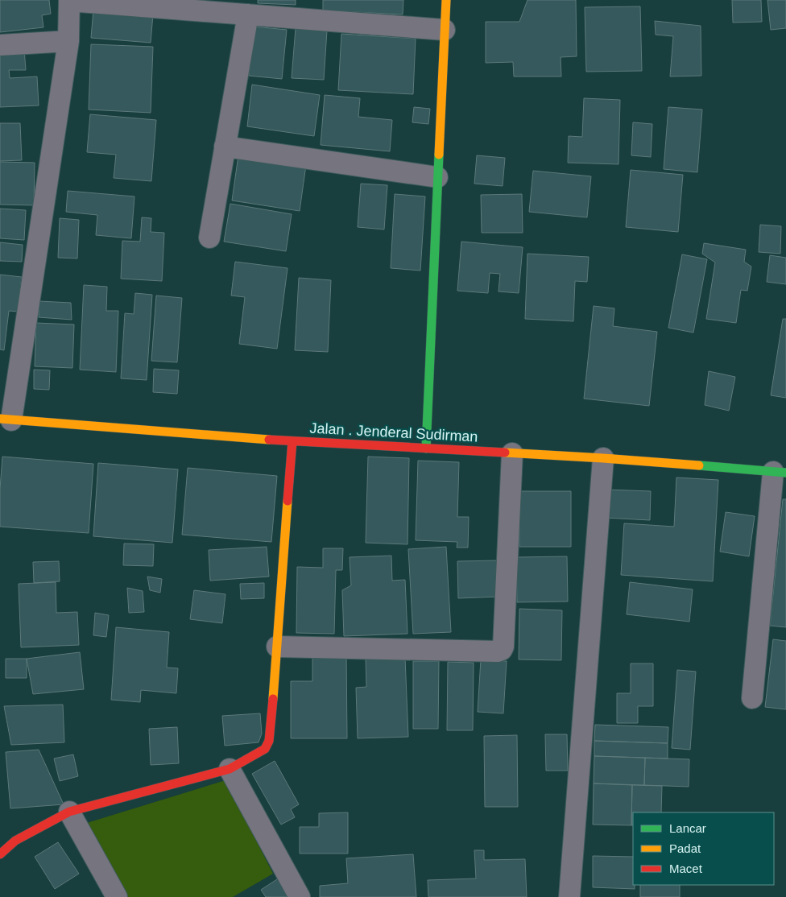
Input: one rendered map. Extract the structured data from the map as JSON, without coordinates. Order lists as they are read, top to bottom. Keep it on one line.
{"streets":{"street":["Jalan . Jenderal Sudirman"]},"legend":["Lancar","Padat","Macet"]}
